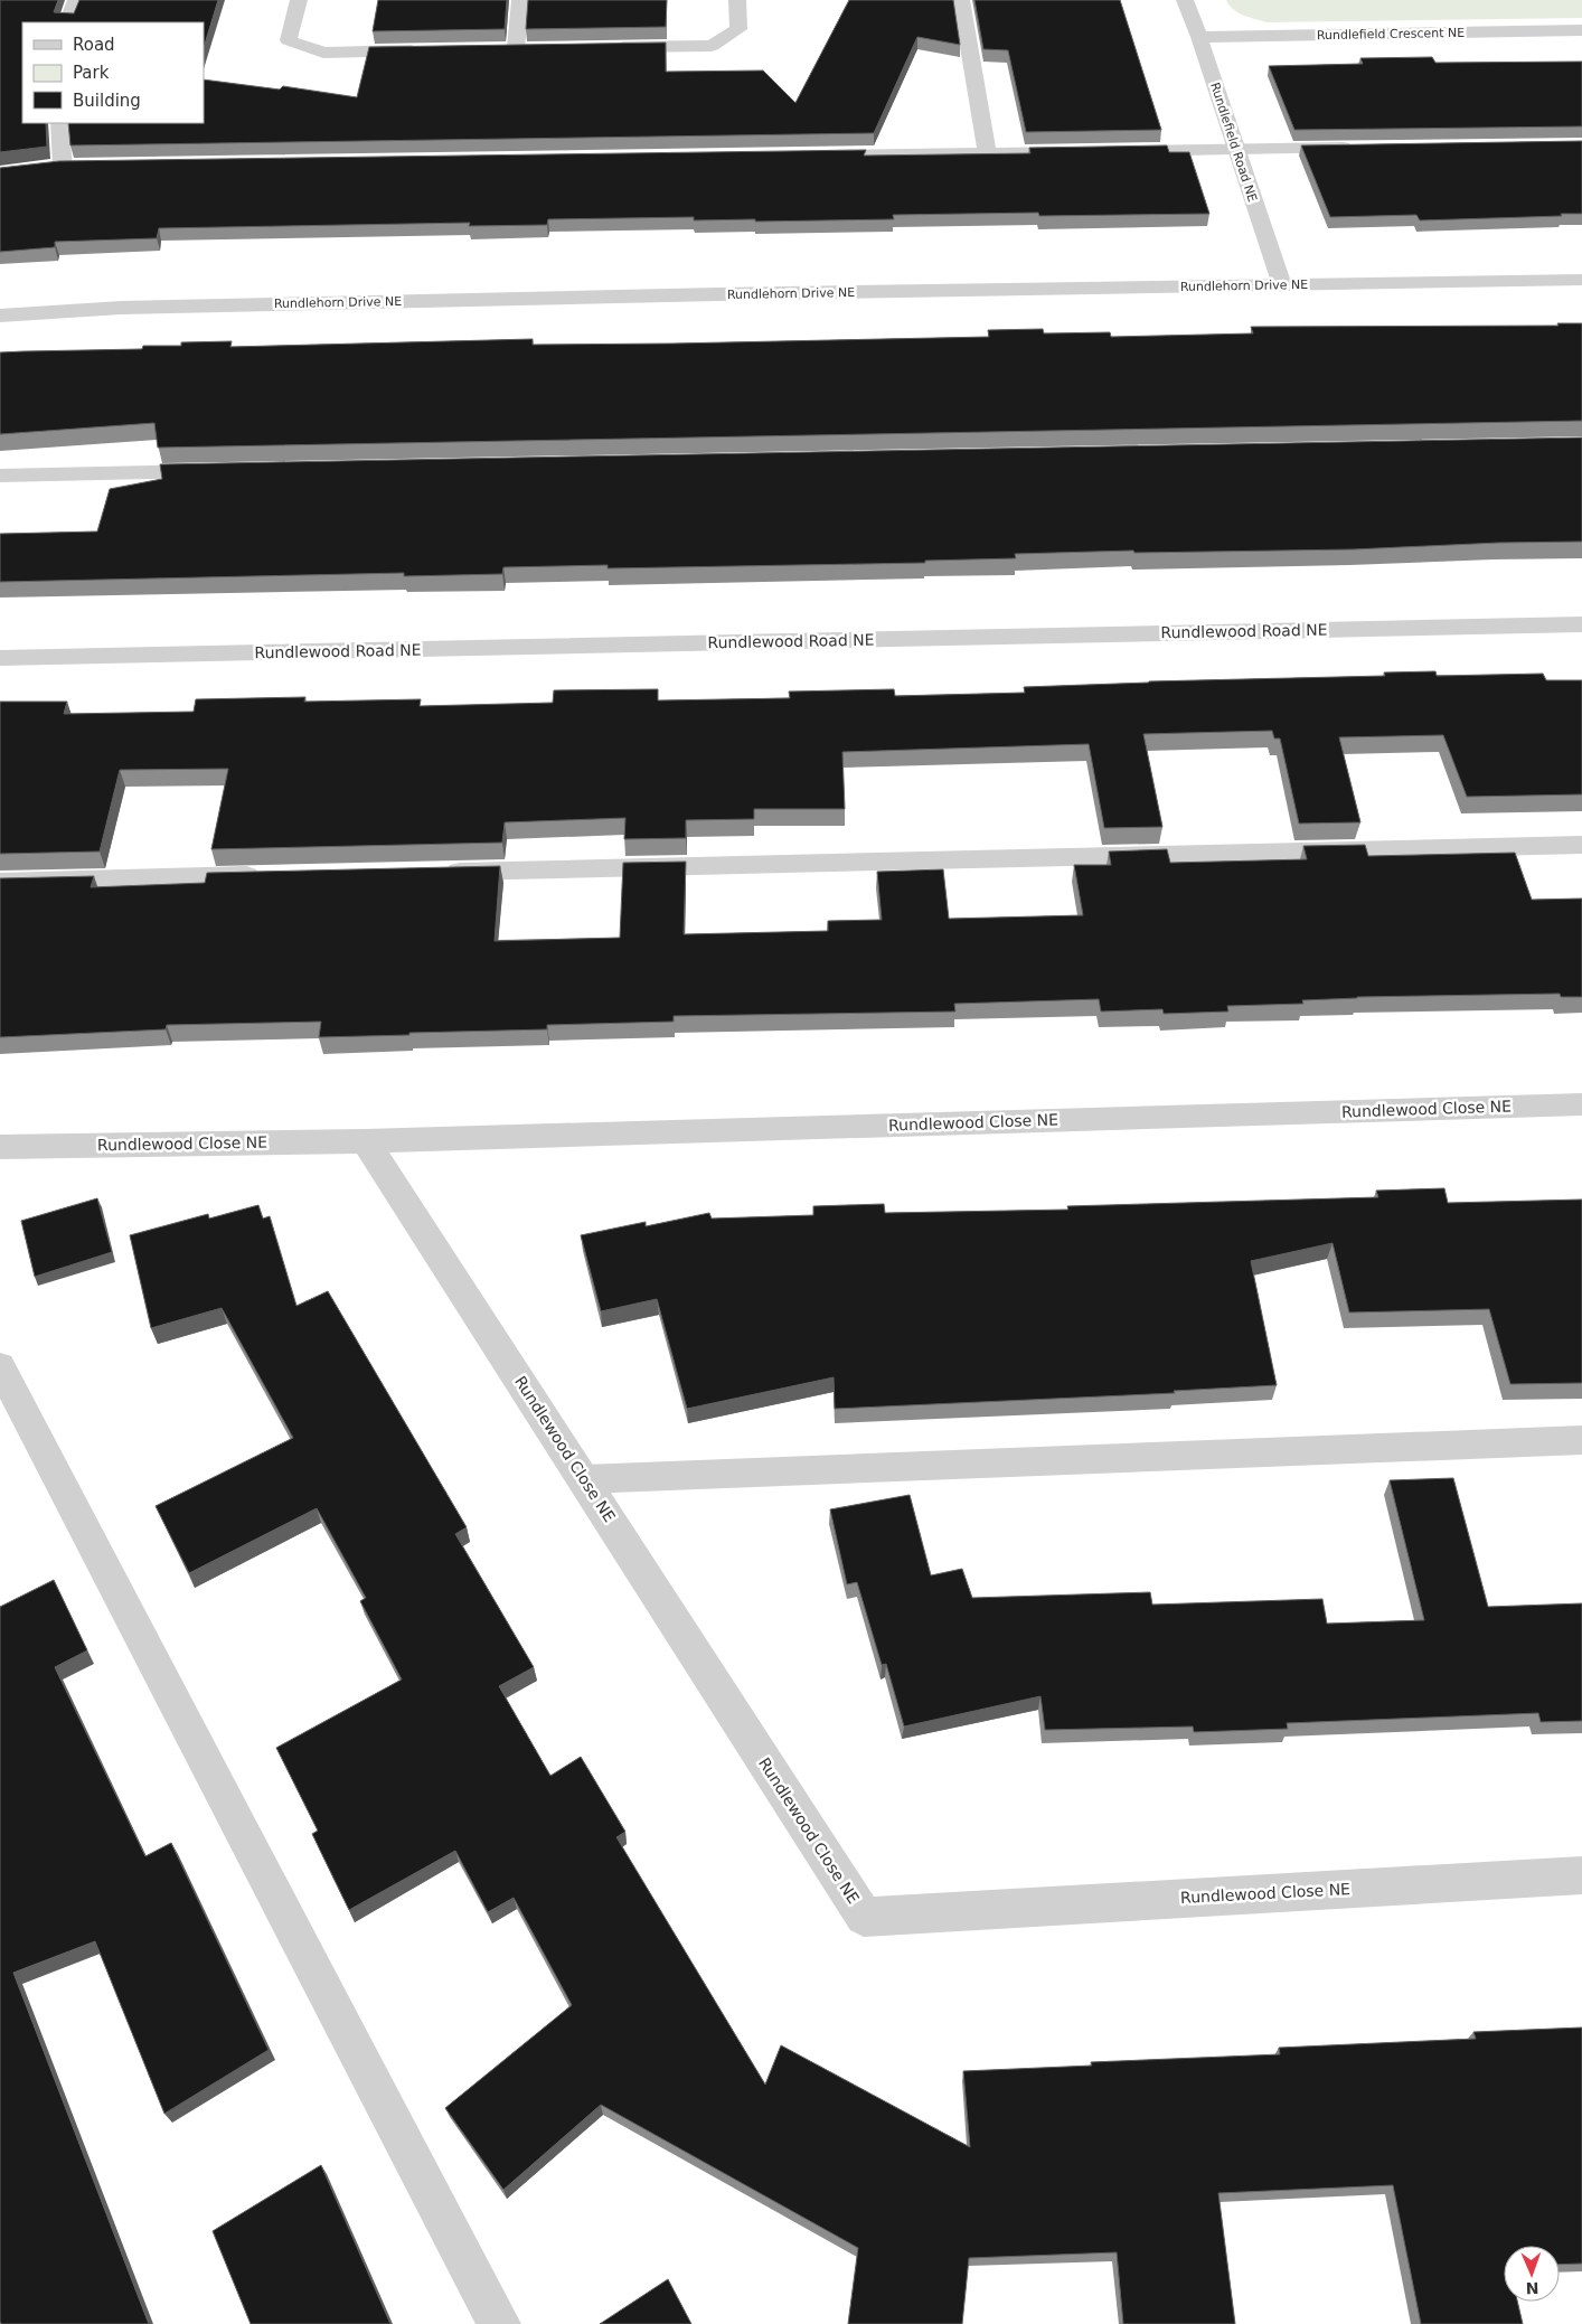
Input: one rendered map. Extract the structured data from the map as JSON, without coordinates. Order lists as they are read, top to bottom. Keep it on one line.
{"streets":{"street":["Rundlefield Crescent NE","Rundlefield Road NE","Rundlehorn Drive NE","Rundlewood Road NE","Rundlewood Close NE"]},"crossings":[["Rundlefield Crescent NE","Rundlefield Road NE"],["Rundlefield Road NE","Rundlehorn Drive NE"]],"legend":["Road","Park","Building"],"north":"bottom"}
